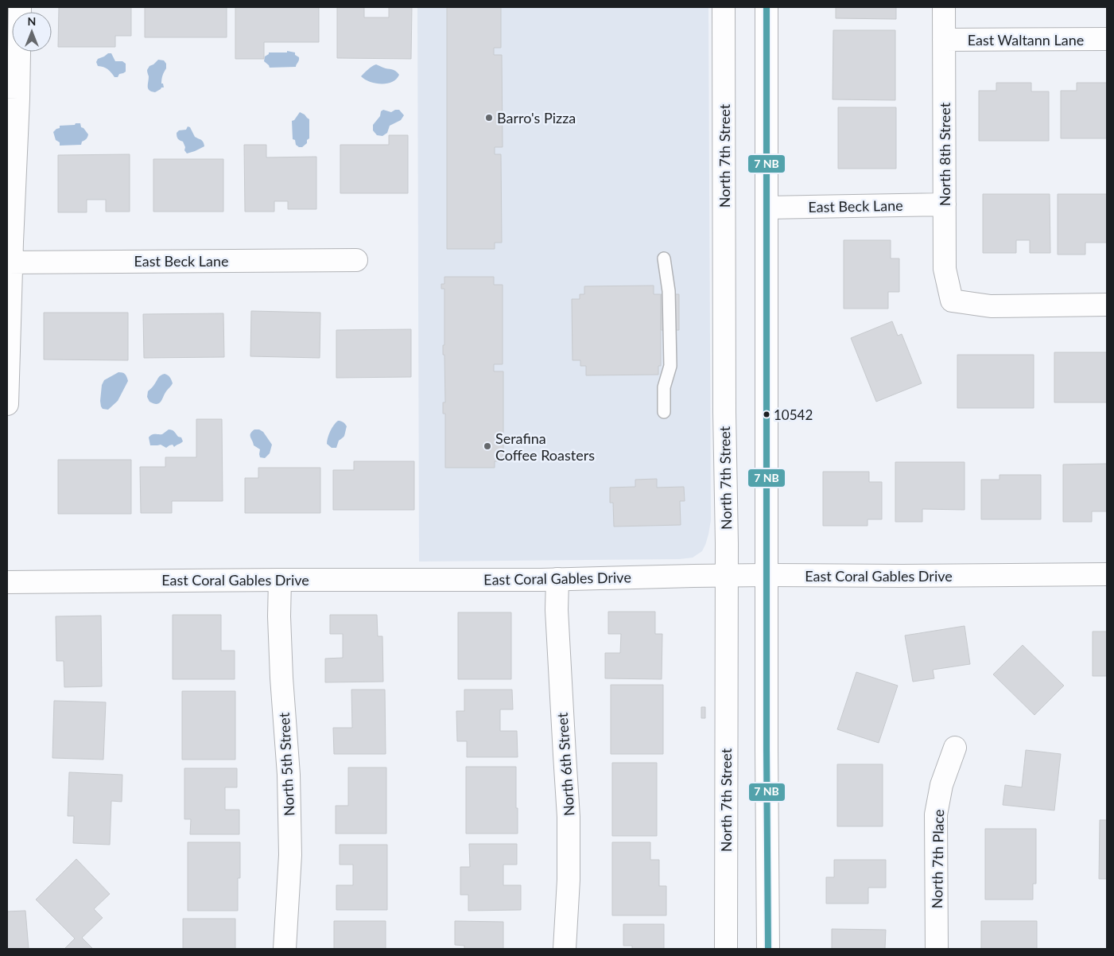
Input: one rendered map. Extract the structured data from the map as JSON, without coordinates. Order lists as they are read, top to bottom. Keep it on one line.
{"streets":{"street":["East Waltann Lane","North 8th Street","North 7th Street","East Beck Lane","East Coral Gables Drive","North 5th Street","North 6th Street","North 7th Place"]},"crossings":[["East Waltann Lane","North 8th Street"],["North 8th Street","East Beck Lane"],["North 7th Street","East Coral Gables Drive"],["East Coral Gables Drive","North 5th Street"],["East Coral Gables Drive","North 6th Street"]],"places":["Barro's Pizza","10542","Serafina Coffee Roasters"],"north":"top"}
